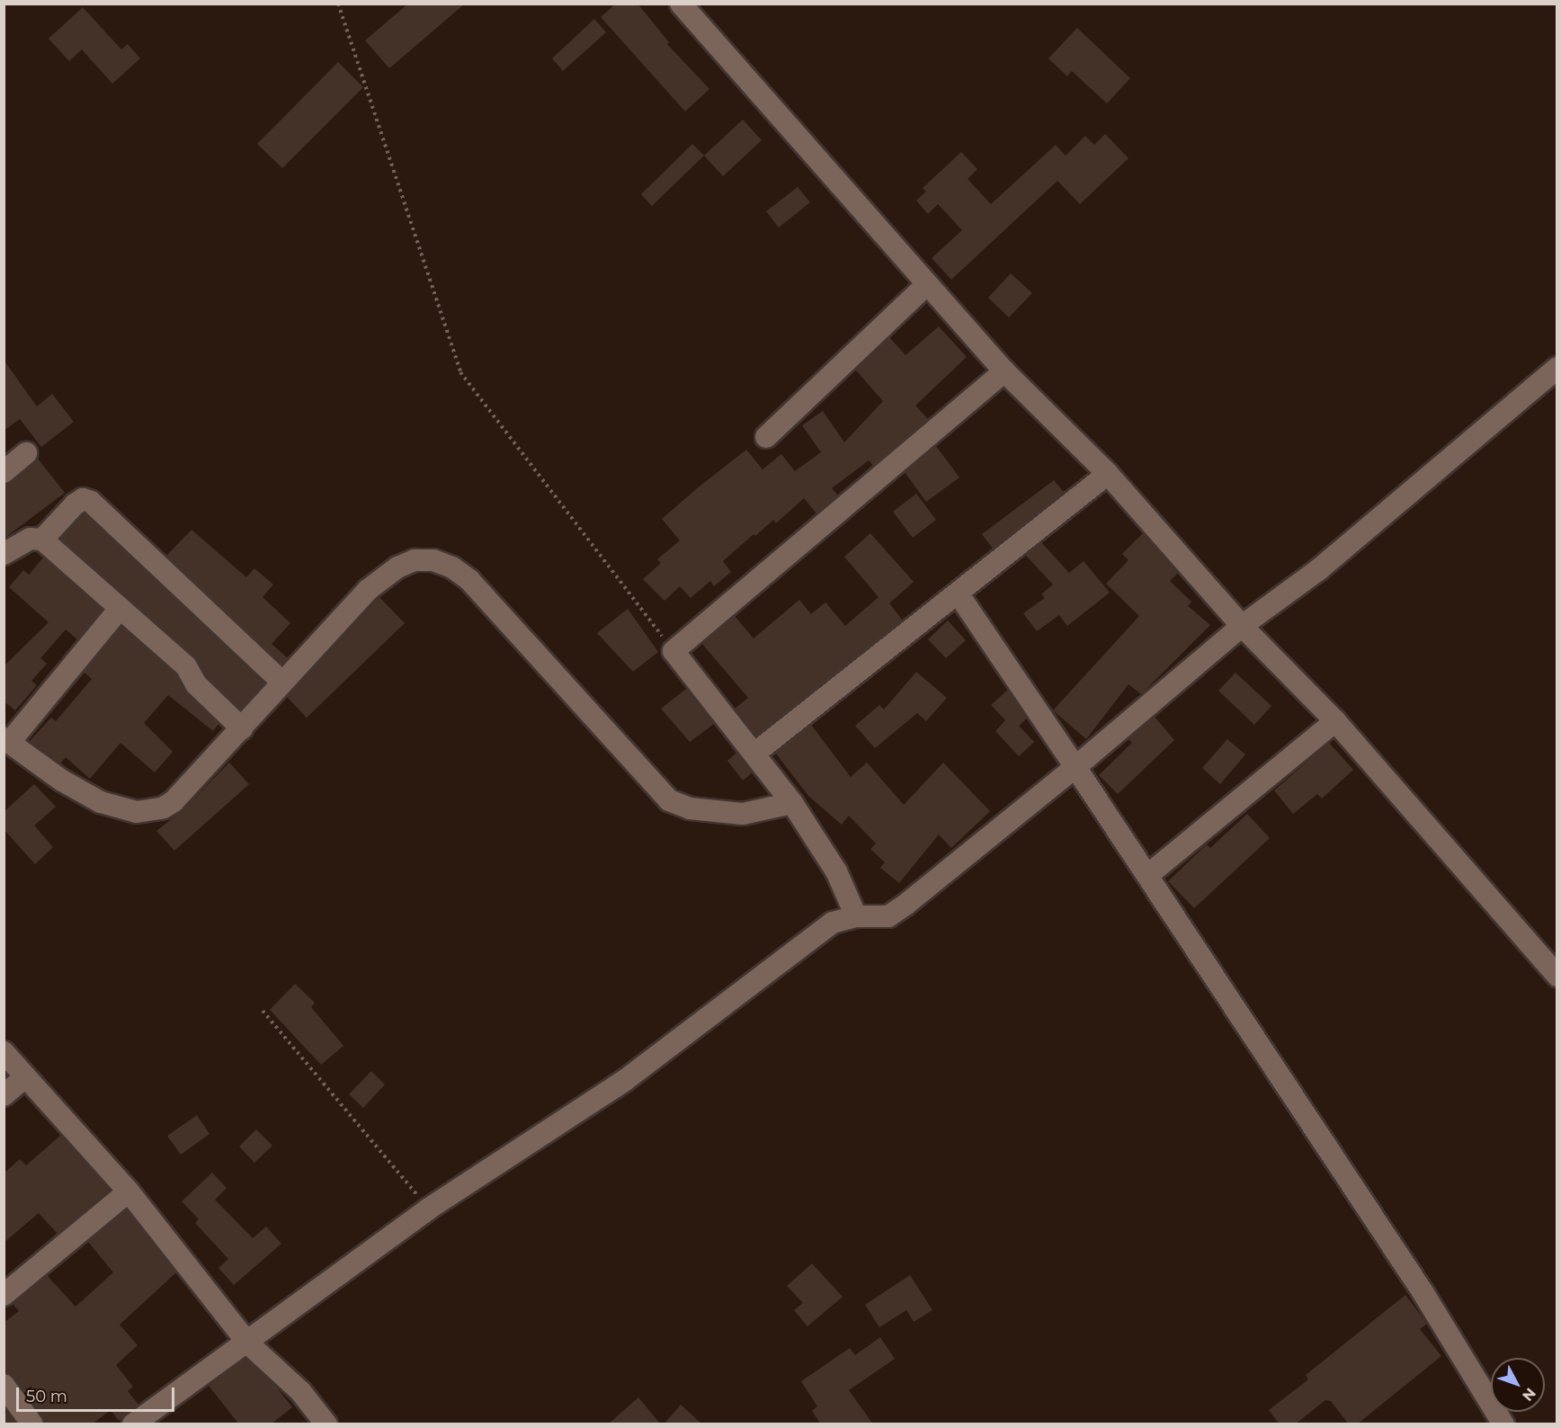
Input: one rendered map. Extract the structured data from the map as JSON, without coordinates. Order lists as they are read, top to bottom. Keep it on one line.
{"scale_bar":"50 m","north":"bottom right"}
